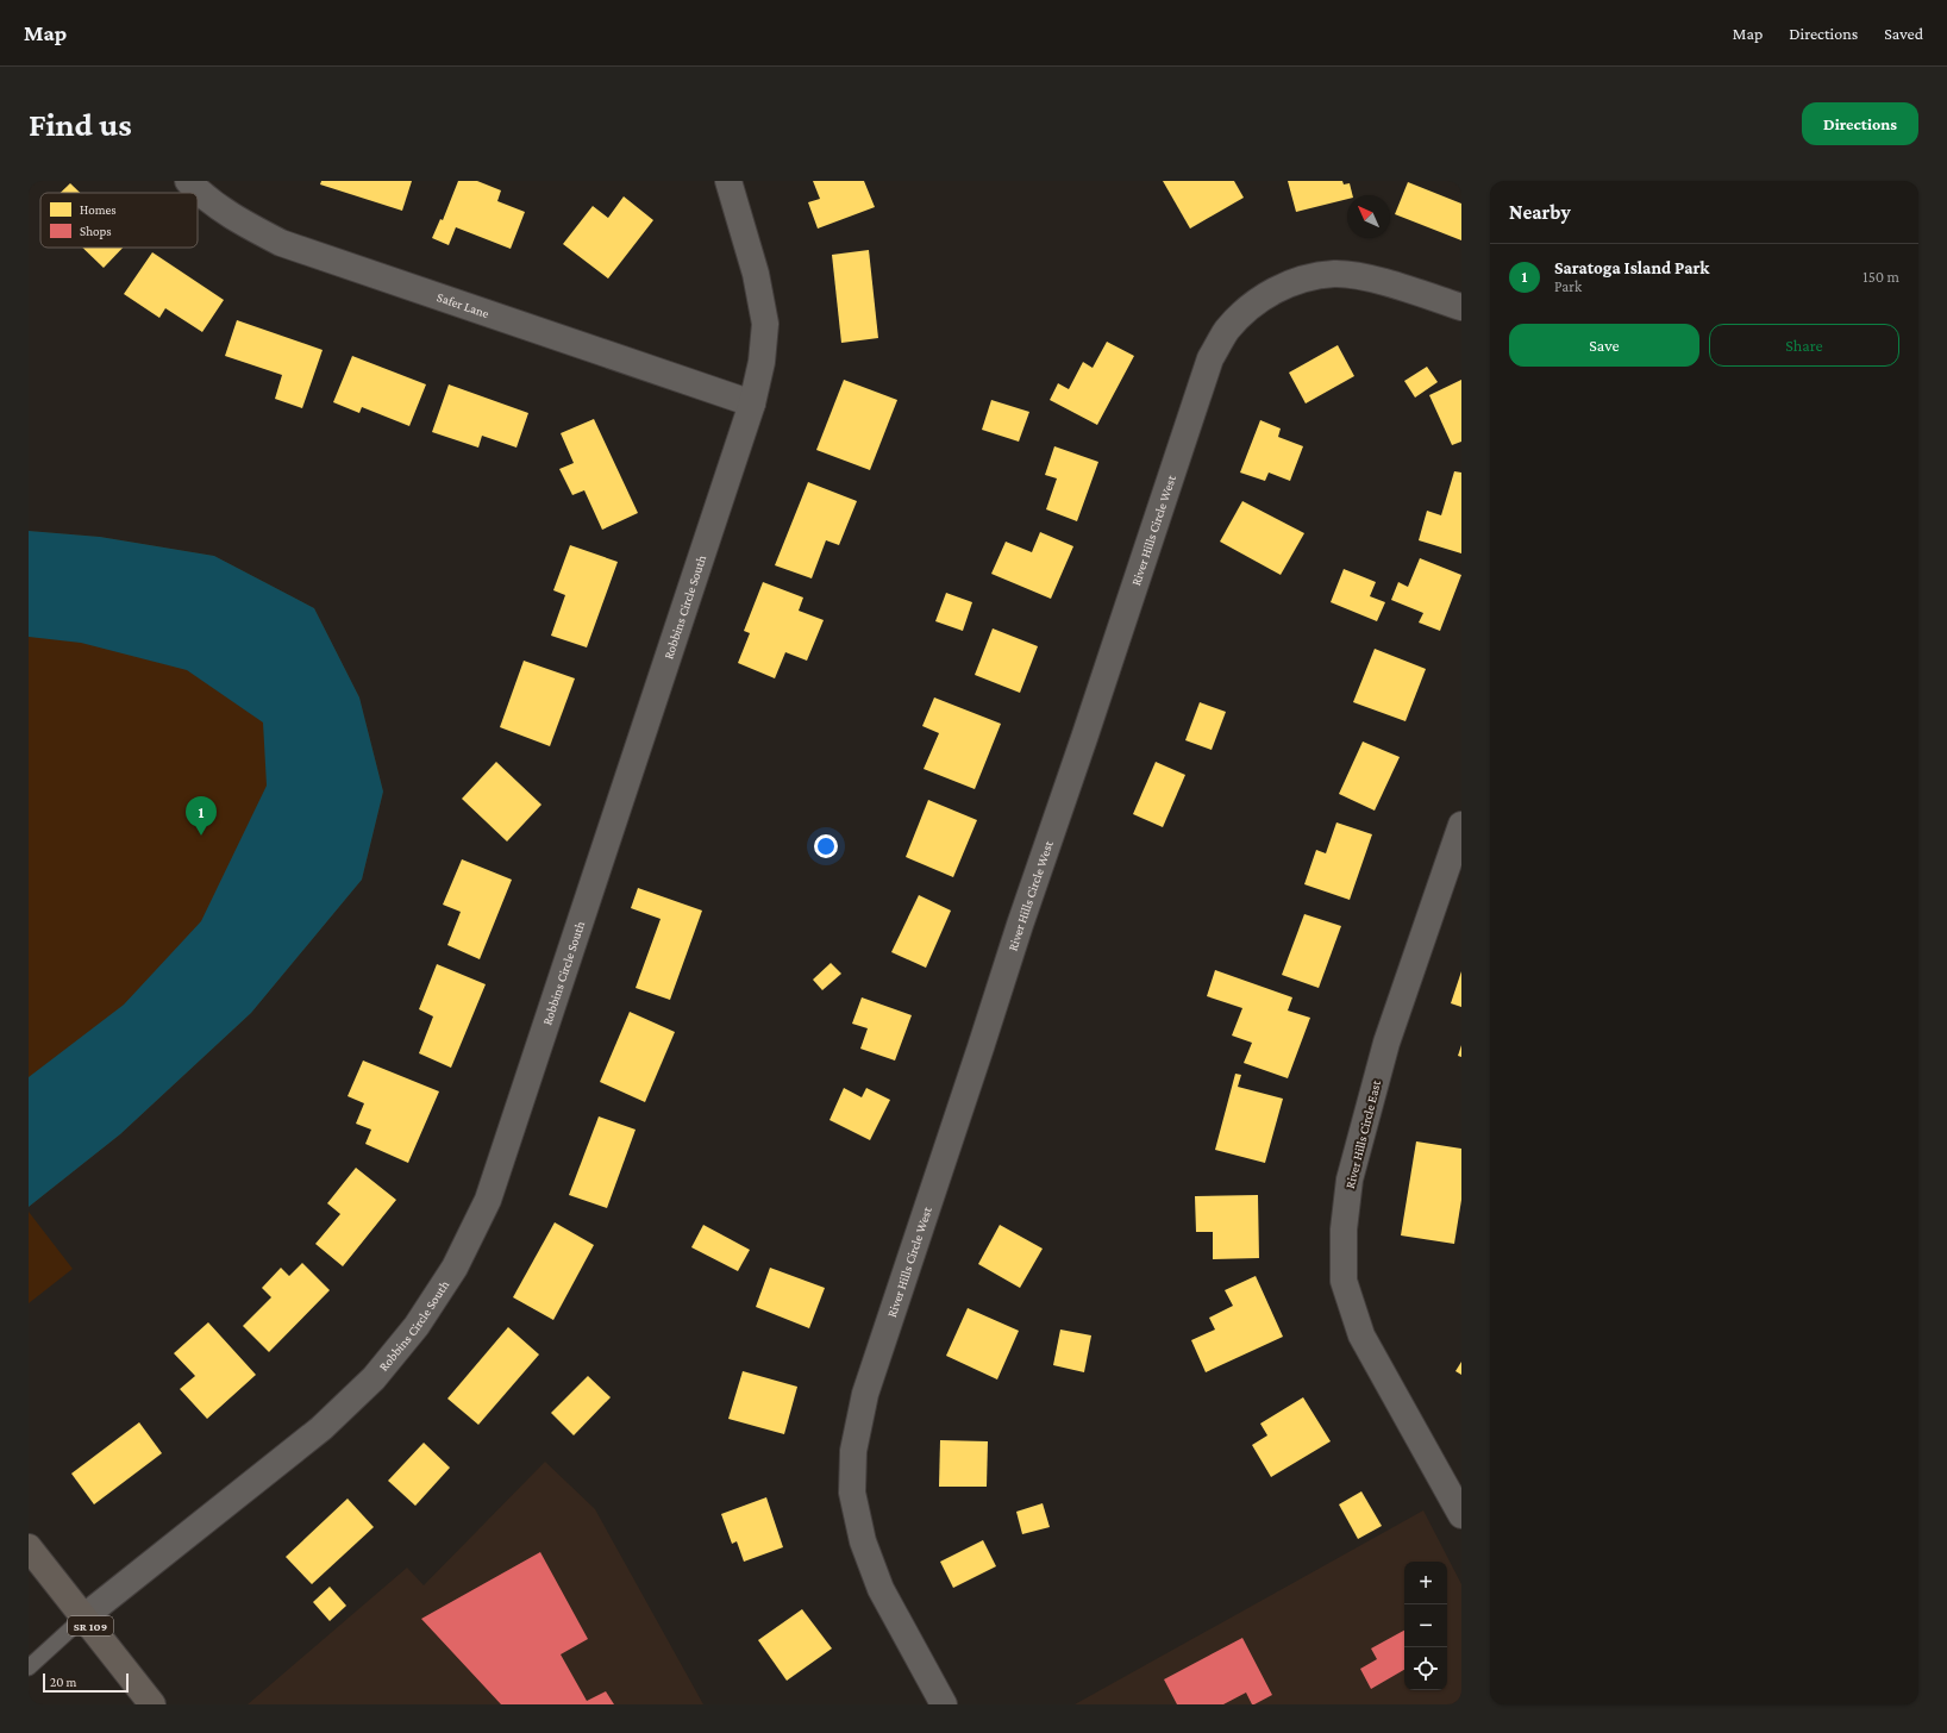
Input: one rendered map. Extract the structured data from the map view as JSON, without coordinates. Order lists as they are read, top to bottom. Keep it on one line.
{"streets":{"main road":["SR 109"],"street":["Safer Lane","River Hills Circle West","Robbins Circle South","River Hills Circle East"]},"crossings":[["Safer Lane","Robbins Circle South"],["Robbins Circle South","SR 109"]],"legend":["Homes","Shops"],"scale_bar":"20 m","north":"top left","page":{"header":"Map","nav":["Map","Directions","Saved"],"buttons":["Directions",["Save","Share"]],"title":"Find us","heading":"Nearby","list":[{"mark":"1","name":"Saratoga Island Park","note":"Park","value":"150 m"}],"pins":"1","map_buttons":["+","−"],"scale":"20 m"}}
